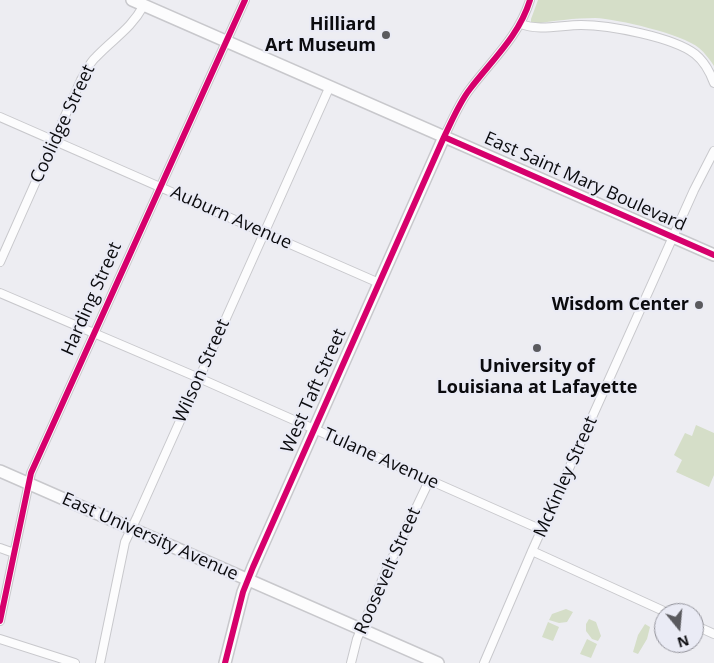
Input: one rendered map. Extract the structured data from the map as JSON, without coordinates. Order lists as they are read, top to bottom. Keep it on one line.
{"streets":{"street":["Coolidge Street","East Saint Mary Boulevard","Auburn Avenue","Harding Street","Wilson Street","West Taft Street","Tulane Avenue","McKinley Street","East University Avenue","Roosevelt Street"]},"crossings":[["Coolidge Street","East Saint Mary Boulevard"],["Coolidge Street","Auburn Avenue"],["East Saint Mary Boulevard","Harding Street"],["East Saint Mary Boulevard","Wilson Street"],["East Saint Mary Boulevard","West Taft Street"],["East Saint Mary Boulevard","McKinley Street"],["Auburn Avenue","Harding Street"],["Auburn Avenue","Wilson Street"],["Auburn Avenue","West Taft Street"],["Harding Street","Tulane Avenue"],["Harding Street","East University Avenue"],["Wilson Street","Tulane Avenue"],["Wilson Street","East University Avenue"],["West Taft Street","Tulane Avenue"],["West Taft Street","East University Avenue"],["Tulane Avenue","McKinley Street"],["Tulane Avenue","Roosevelt Street"],["East University Avenue","Roosevelt Street"]],"places":["Hilliard Art Museum","Wisdom Center","University of Louisiana at Lafayette"],"north":"bottom"}
